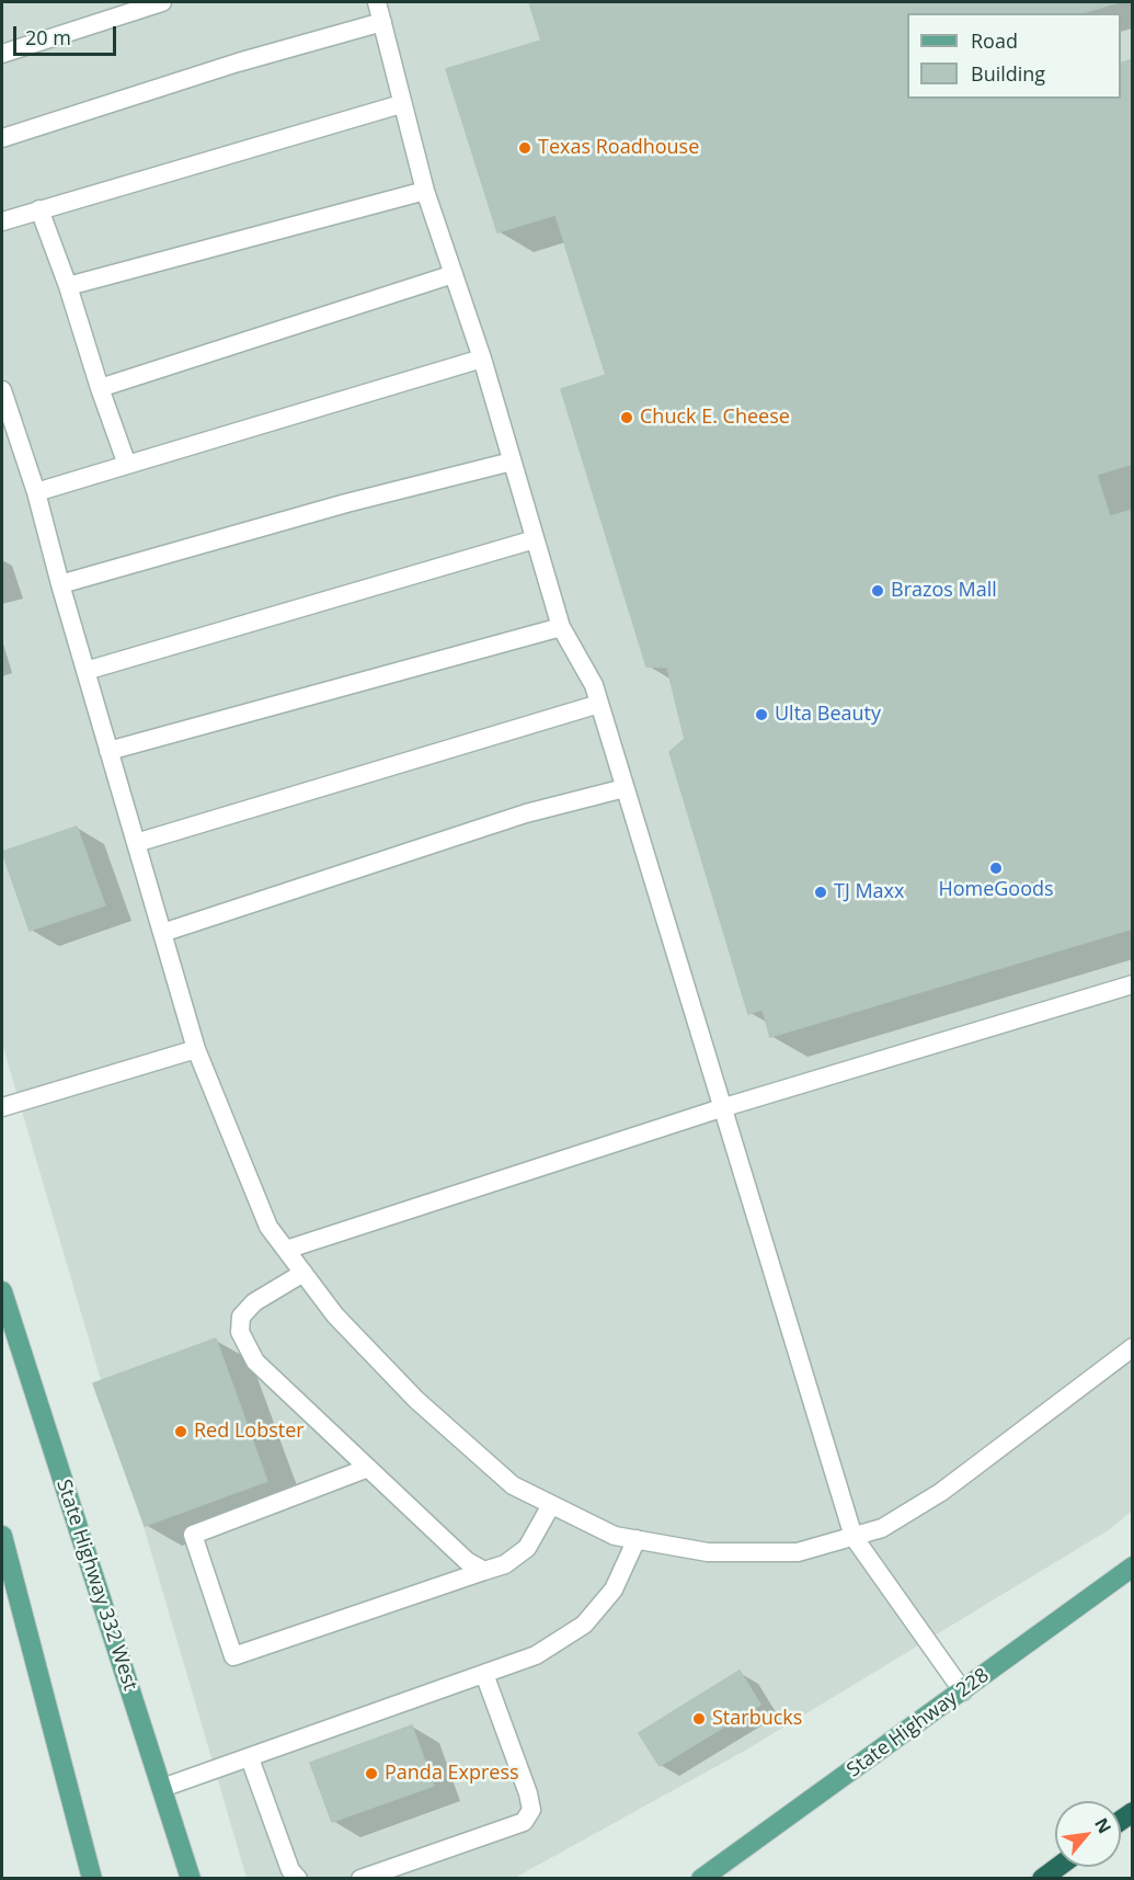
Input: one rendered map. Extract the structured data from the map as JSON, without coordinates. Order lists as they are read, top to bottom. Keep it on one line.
{"streets":{"main road":["State Highway 332 West","State Highway 228"]},"places":["Texas Roadhouse","Chuck E. Cheese","Brazos Mall","Ulta Beauty","HomeGoods","TJ Maxx","Red Lobster","Starbucks","Panda Express"],"legend":["Road","Building"],"scale_bar":"20 m","north":"top right"}
